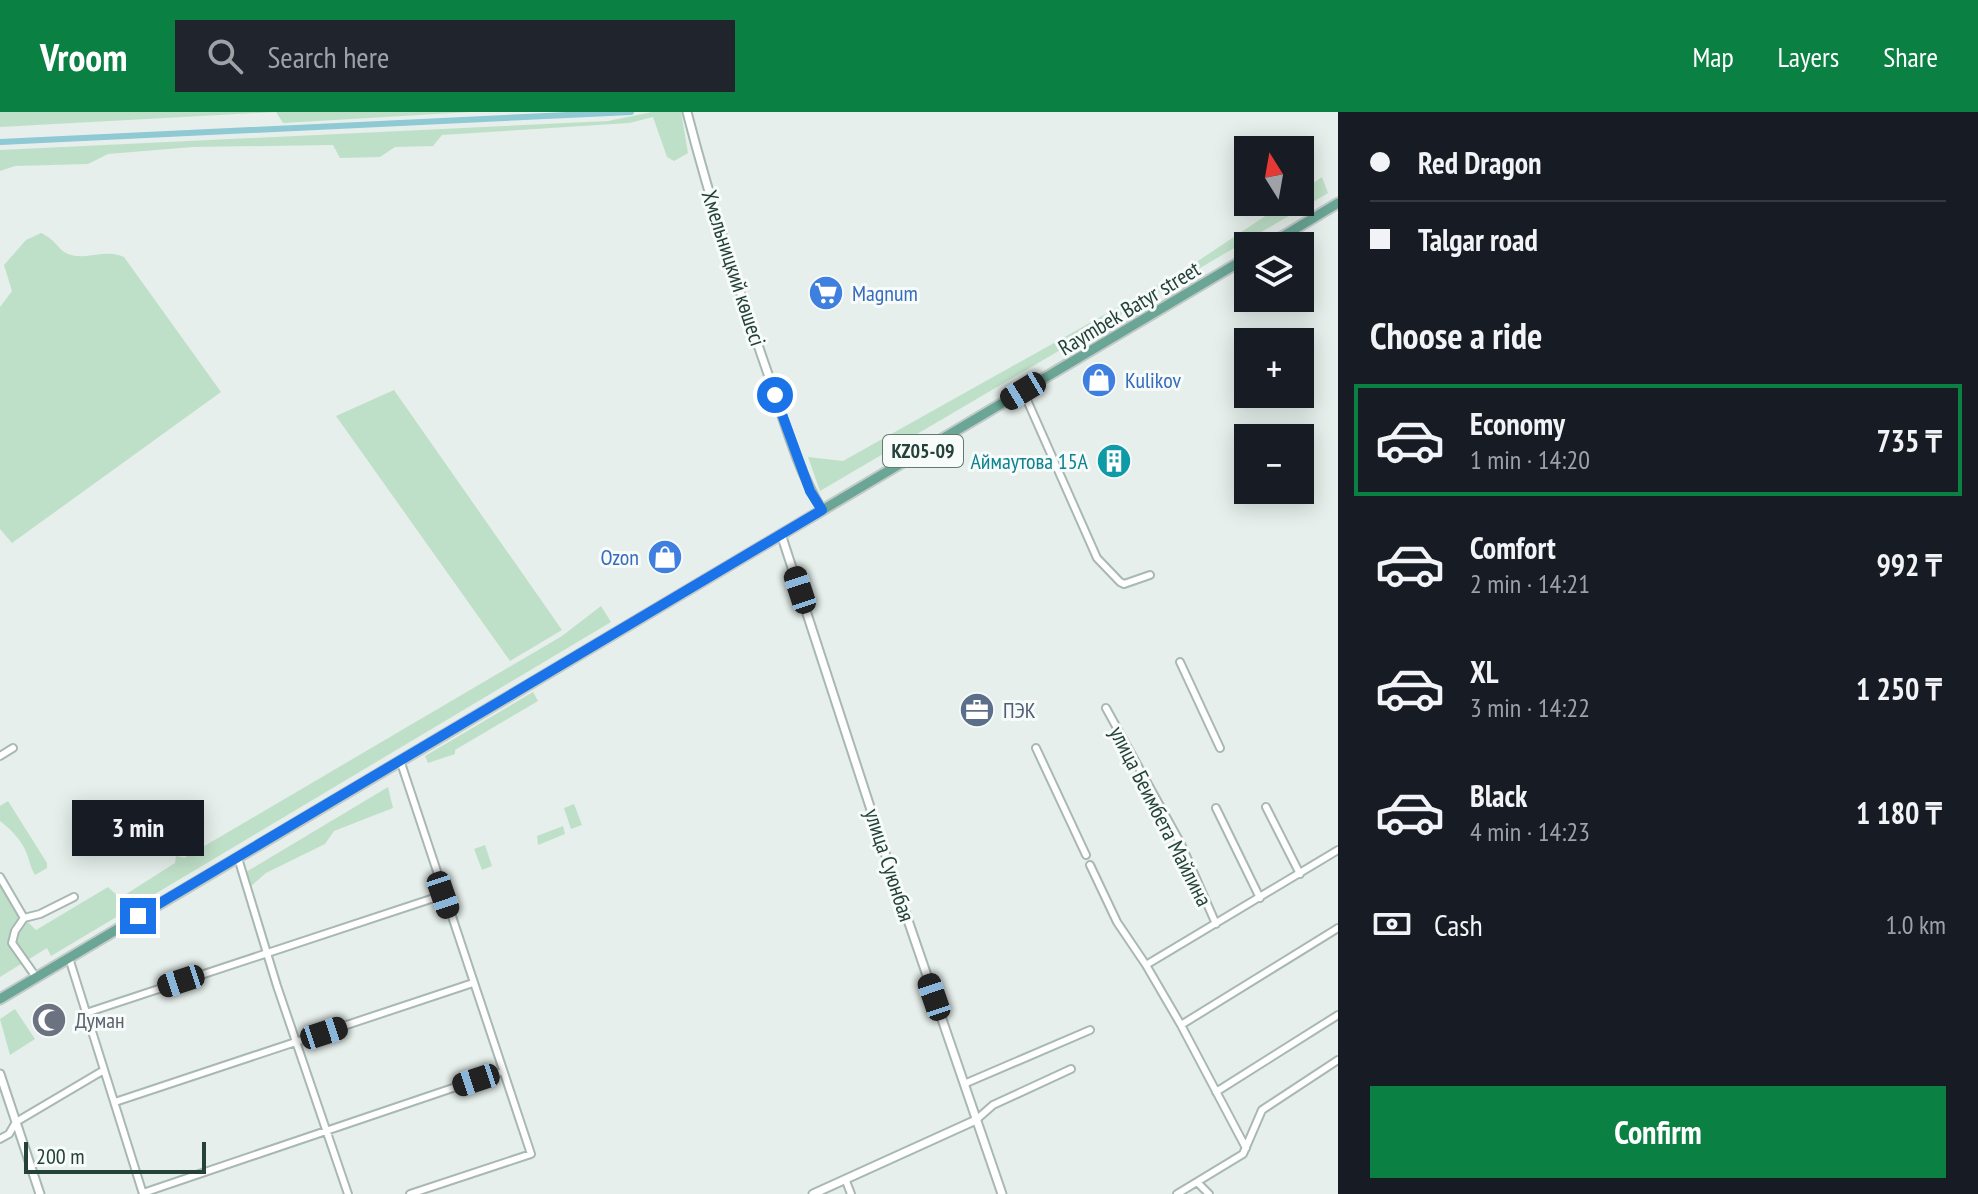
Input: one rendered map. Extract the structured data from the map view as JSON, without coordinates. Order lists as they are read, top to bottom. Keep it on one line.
{"streets":{"main road":["Raymbek Batyr street","KZ05-09"],"street":["Хмельницкий көшесі","улица Беимбета Майлина","улица Суюнбая"]},"crossings":[["Хмельницкий көшесі","Raymbek Batyr street"],["Хмельницкий көшесі","KZ05-09"],["Raymbek Batyr street","KZ05-09"],["KZ05-09","улица Суюнбая"]],"places":{"supermarket":["Magnum"],"shop":["Kulikov","Ozon"],"building":["Аймаутова 15А"],"office":["ПЭК"],"mosque":["Думан"]},"scale_bar":"200 m","north":"top","page":{"header":"Vroom","search":"Search here","nav":["Map","Layers","Share"],"banner":["Red Dragon","Talgar road"],"map_buttons":["+","−"],"heading":"Choose a ride","list":[{"name":"Economy","note":"1 min · 14:20","value":"735 ₸"},{"name":"Comfort","note":"2 min · 14:21","value":"992 ₸"},{"name":"XL","note":"3 min · 14:22","value":"1 250 ₸"},{"name":"Black","note":"4 min · 14:23","value":"1 180 ₸"}],"bubble":"3 min","pay":["Cash","1.0 km"],"buttons":"Confirm","scale":"200 m"}}
